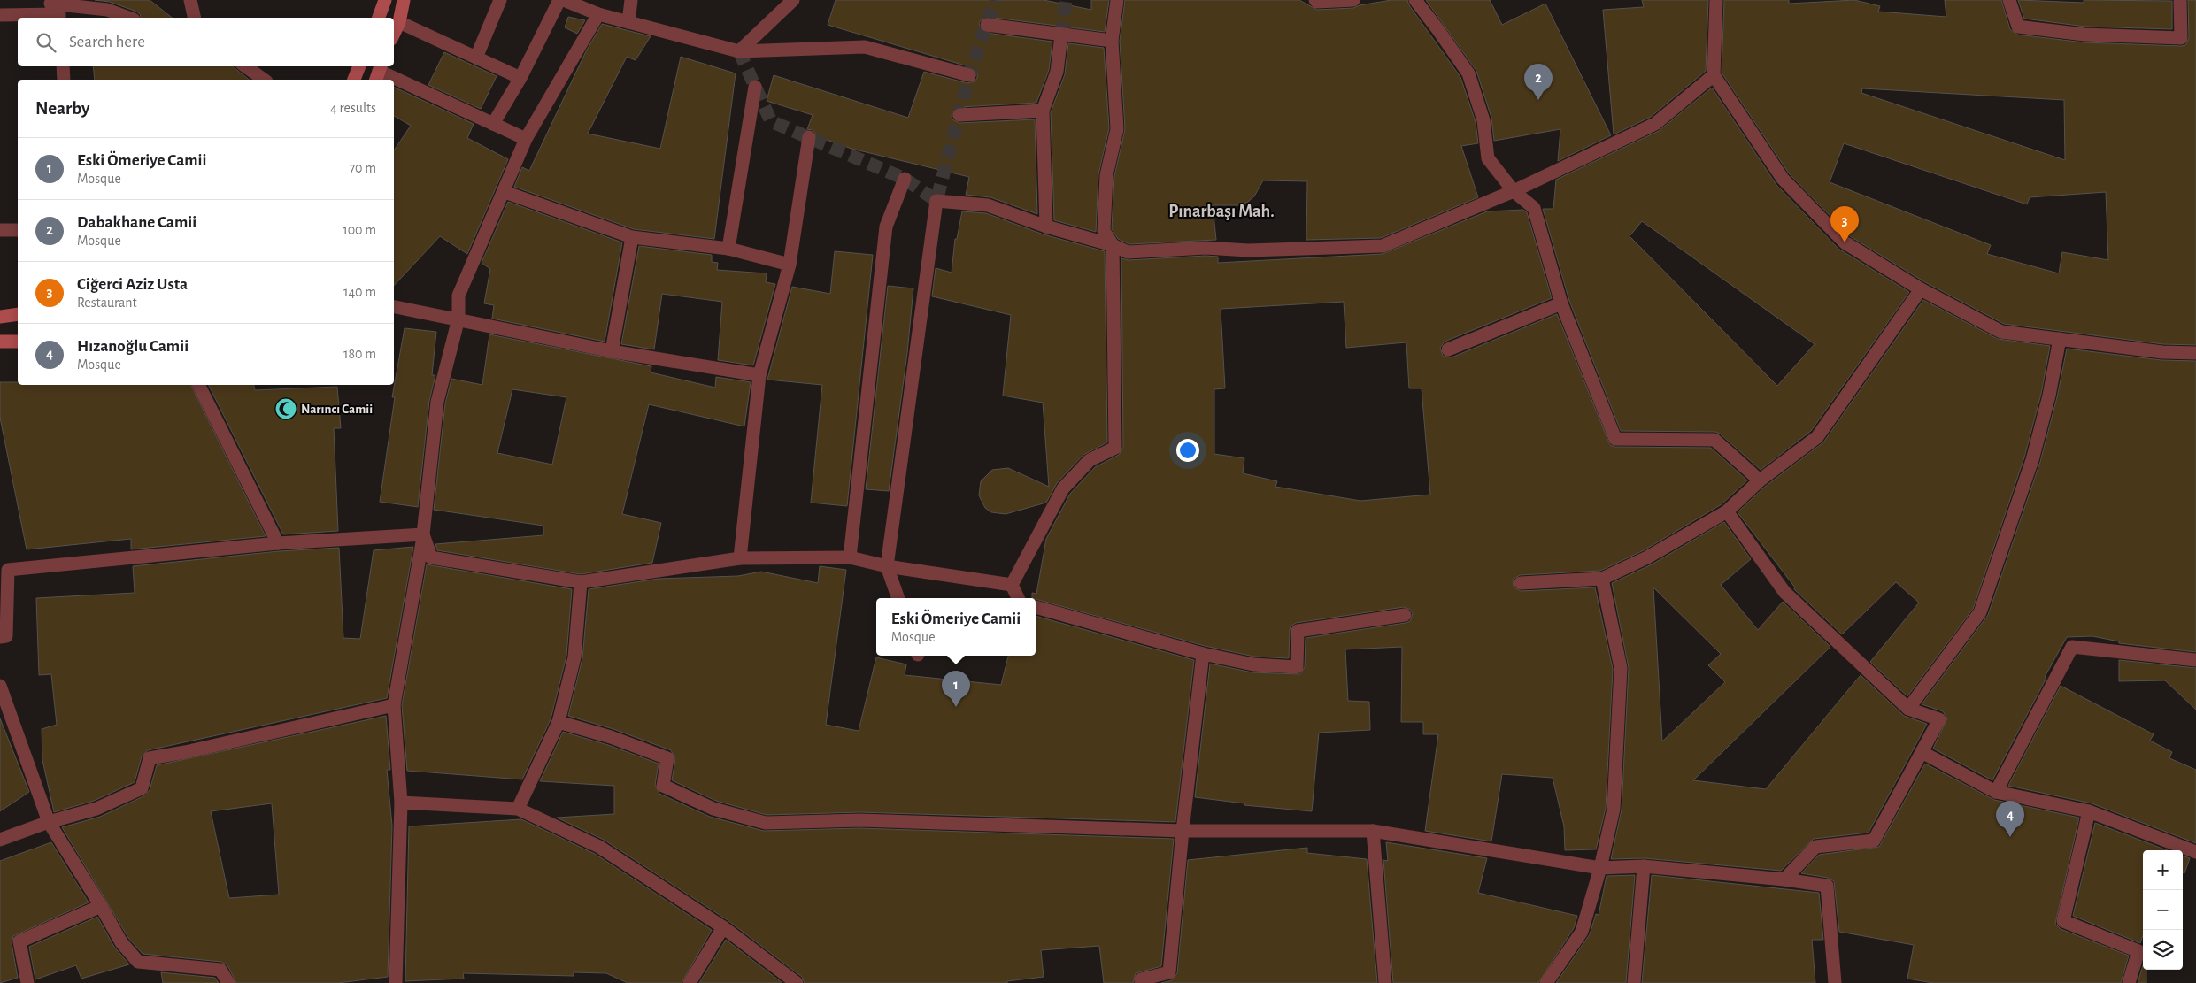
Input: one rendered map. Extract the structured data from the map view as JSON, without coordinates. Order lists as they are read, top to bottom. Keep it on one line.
{"districts":["Pınarbaşı Mah."],"places":{"mosque":["Narıncı Camii"]},"page":{"search":"Search here","pins":["2","3","1","4"],"heading":["Nearby","4 results"],"list":[{"mark":"1","name":"Eski Ömeriye Camii","note":"Mosque","value":"70 m"},{"mark":"2","name":"Dabakhane Camii","note":"Mosque","value":"100 m"},{"mark":"3","name":"Ciğerci Aziz Usta","note":"Restaurant","value":"140 m"},{"mark":"4","name":"Hızanoğlu Camii","note":"Mosque","value":"180 m"}],"popup":["Eski Ömeriye Camii","Mosque"],"map_buttons":["+","−"]}}
